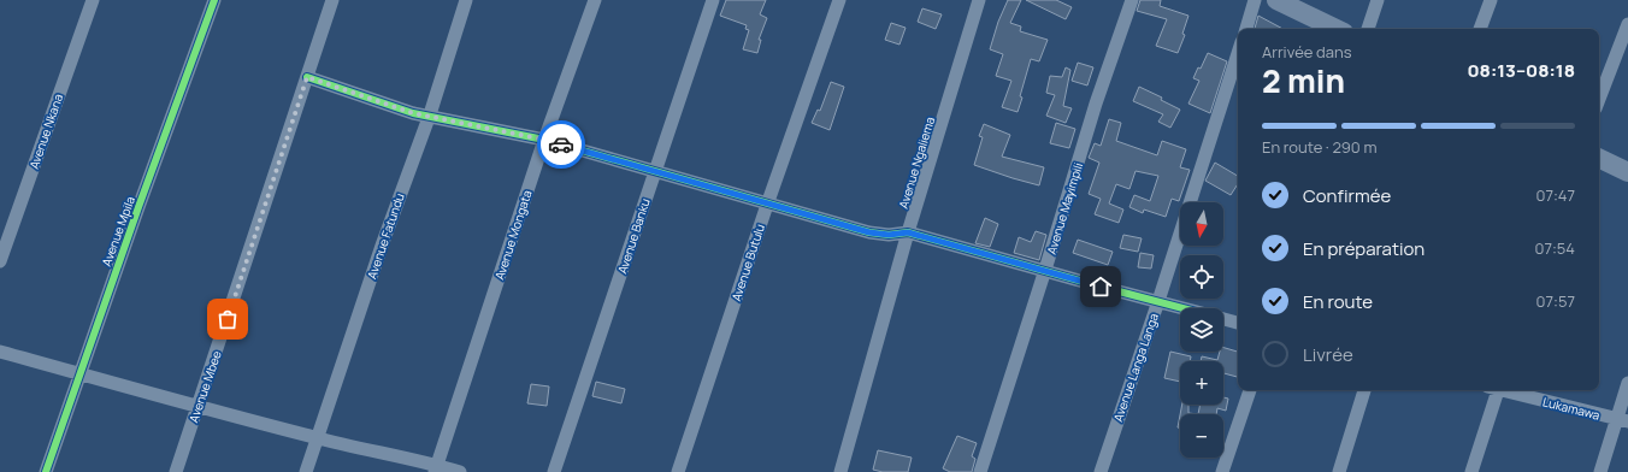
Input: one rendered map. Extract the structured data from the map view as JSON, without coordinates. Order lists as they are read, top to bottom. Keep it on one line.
{"streets":{"street":["Avenue Nkana","Avenue Ngaliema","Avenue Mayimpili","Avenue Mpila","Avenue Mongata","Avenue Fatundu","Avenue Banku","Avenue Butulu","Avenue Langa Langa","Avenue Mbee","Lukamawa"]},"north":"bottom","page":{"heading":["2 min","Arrivée dans","08:13–08:18"],"bar":"En route · 290 m","list":[["Confirmée","07:47"],["En préparation","07:54"],["En route","07:57"],"Livrée"],"map_buttons":["+","−"]}}
